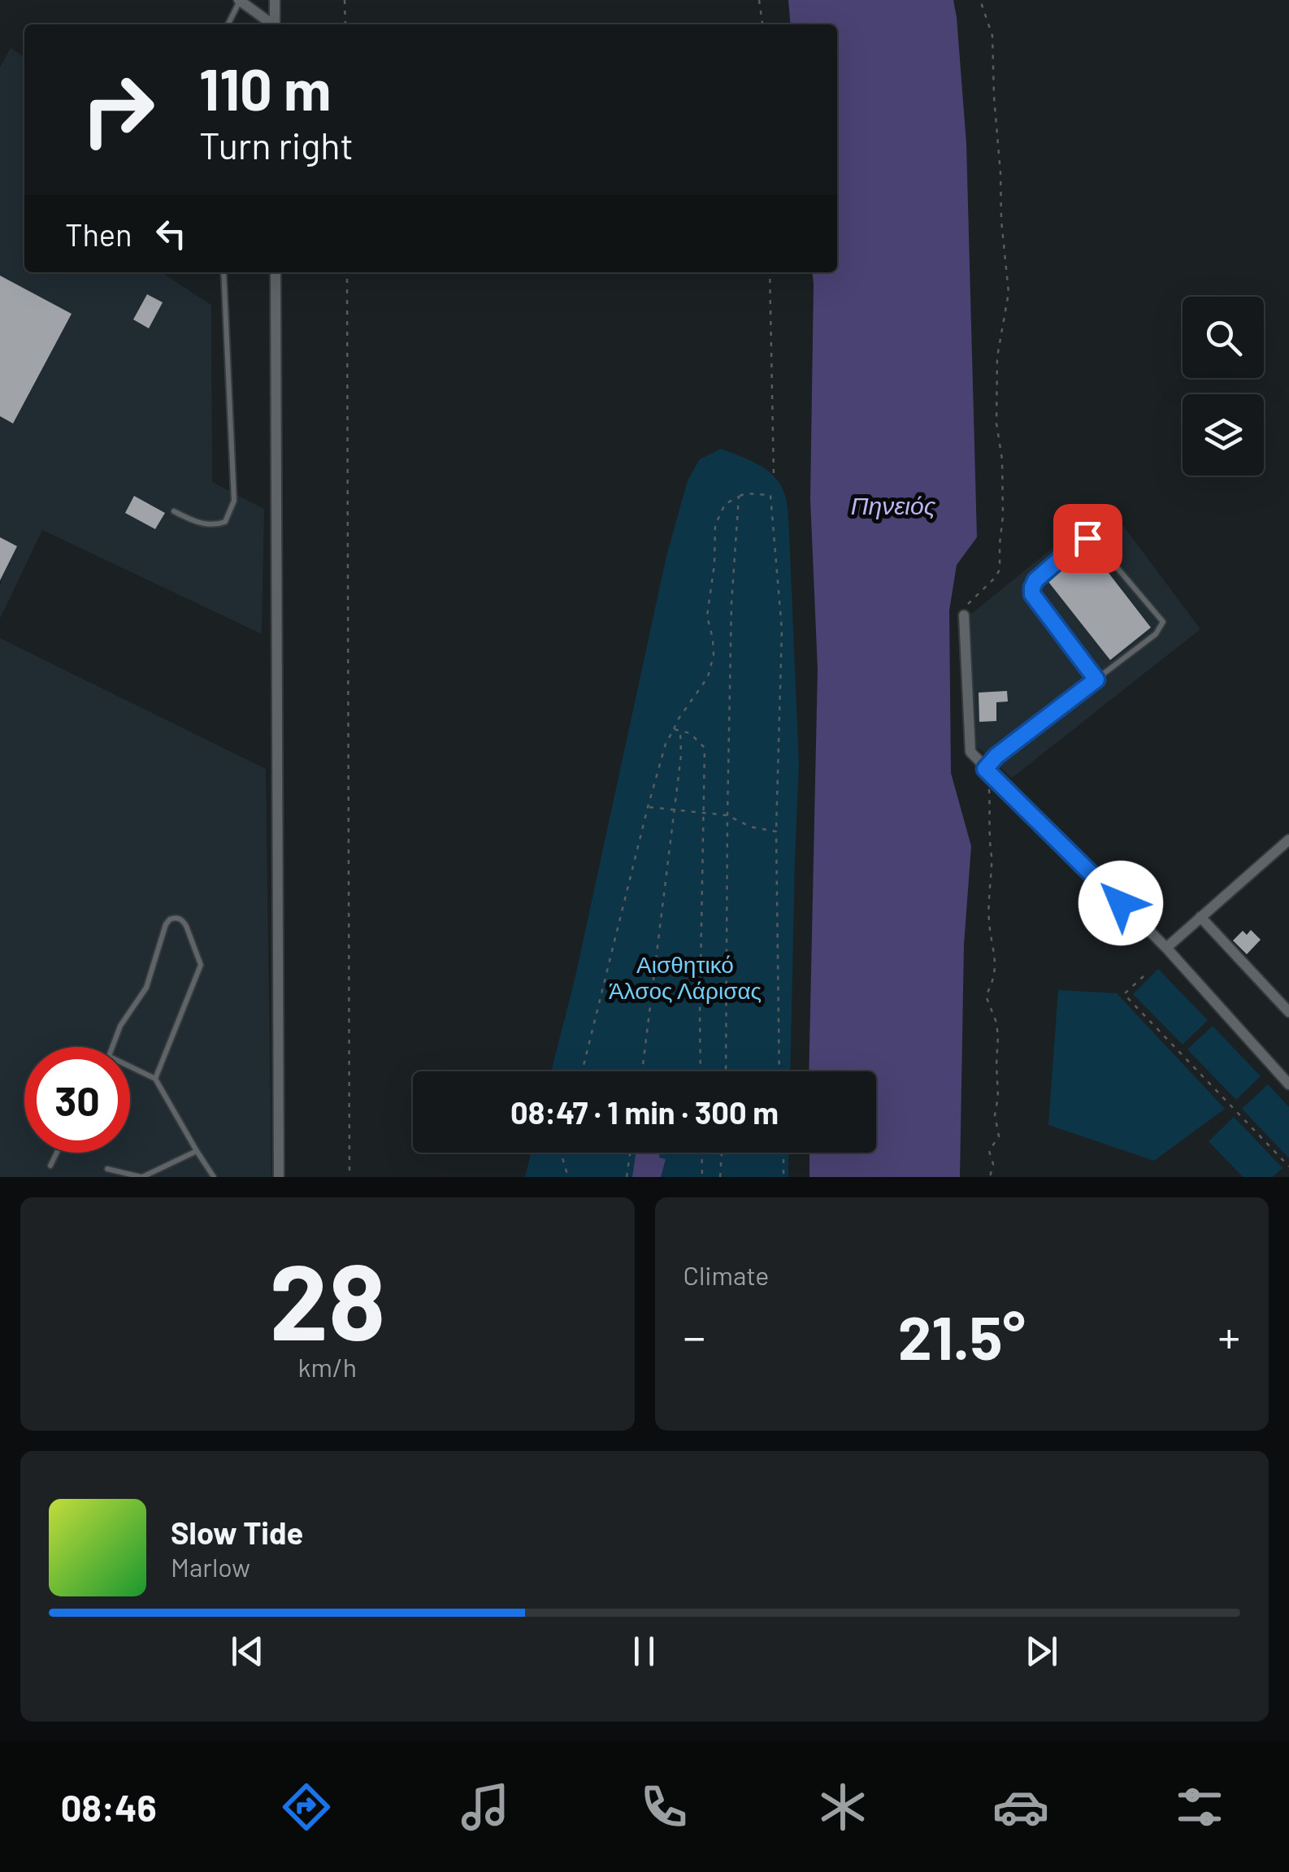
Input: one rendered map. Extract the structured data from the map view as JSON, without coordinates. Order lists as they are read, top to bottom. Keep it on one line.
{"water":["Πηνειός"],"parks":["Αισθητικό Άλσος Λάρισας"],"page":{"turn":["110 m","Turn right"],"then":"Then","limit":"30","trip":"08:47 · 1 min · 300 m","tile":[["28","km/h"],"Climate"],"heat":["−","21.5°","+"],"song":["Slow Tide","Marlow"],"tabs":"08:46"}}
